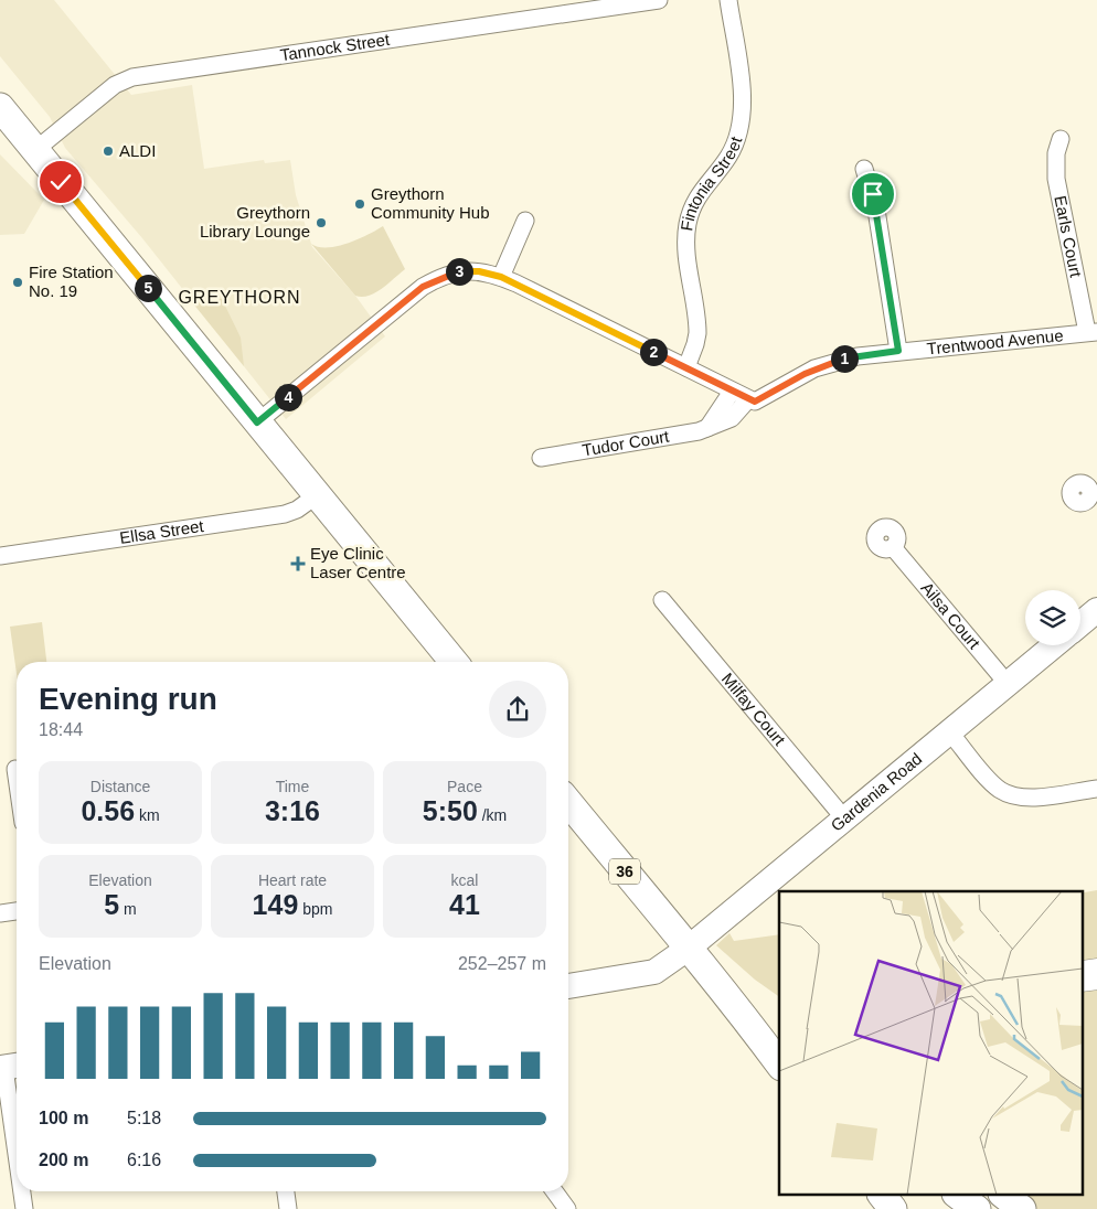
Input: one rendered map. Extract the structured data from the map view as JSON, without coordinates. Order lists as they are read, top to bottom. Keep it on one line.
{"streets":{"main road":["36"],"street":["Tannock Street","Fintonia Street","Earls Court","Trentwood Avenue","Tudor Court","Ellsa Street","Ailsa Court","Milfay Court","Gardenia Road"]},"crossings":[["Earls Court","Trentwood Avenue"],["Trentwood Avenue","Tudor Court"],["Ailsa Court","Gardenia Road"],["Milfay Court","Gardenia Road"],["Gardenia Road","36"]],"districts":["GREYTHORN"],"places":{"other":["ALDI","Greythorn Community Hub","Greythorn Library Lounge","Fire Station No. 19"],"health":["Eye Clinic Laser Centre"]},"page":{"pins":["3","5","2","1","4"],"heading":["Evening run","18:44"],"stats":[["Distance","0.56 km"],["Time","3:16"],["Pace","5:50 /km"],["Elevation","5 m"],["Heart rate","149 bpm"],["kcal","41"]],"chart":["Elevation","252–257 m"],"list":[{"name":"100 m","note":"5:18"},{"name":"200 m","note":"6:16"}]}}
